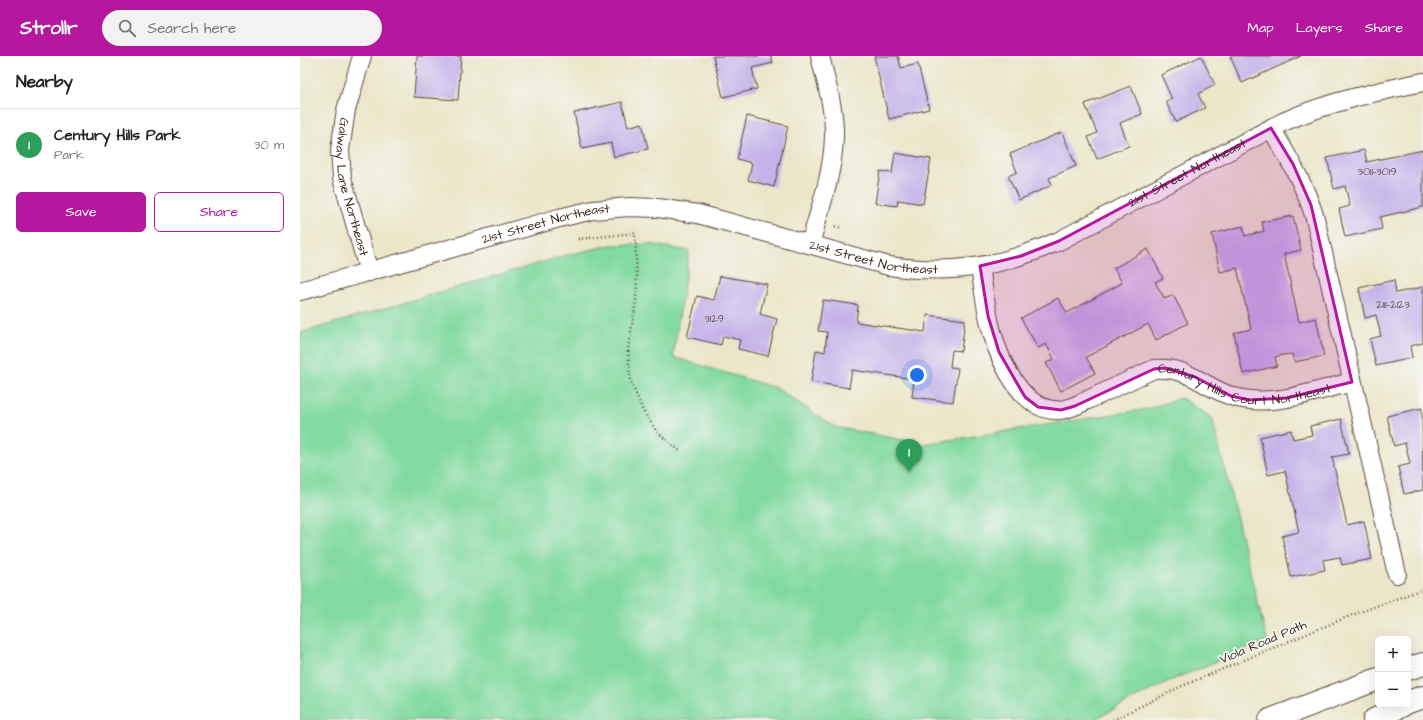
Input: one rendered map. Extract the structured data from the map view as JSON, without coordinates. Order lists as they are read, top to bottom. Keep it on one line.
{"streets":{"street":["21st Street Northeast","Galway Lane Northeast","Century Hills Court Northeast"],"path":["Viola Road Path"]},"crossings":[["21st Street Northeast","Galway Lane Northeast"],["21st Street Northeast","Century Hills Court Northeast"]],"house_numbers":["3011-3019","2111-2123","3129"],"page":{"header":"Strollr","search":"Search here","nav":["Map","Layers","Share"],"heading":"Nearby","list":[{"mark":"1","name":"Century Hills Park","note":"Park","value":"30 m"}],"buttons":["Save","Share"],"pins":"1","map_buttons":["+","−"]}}
